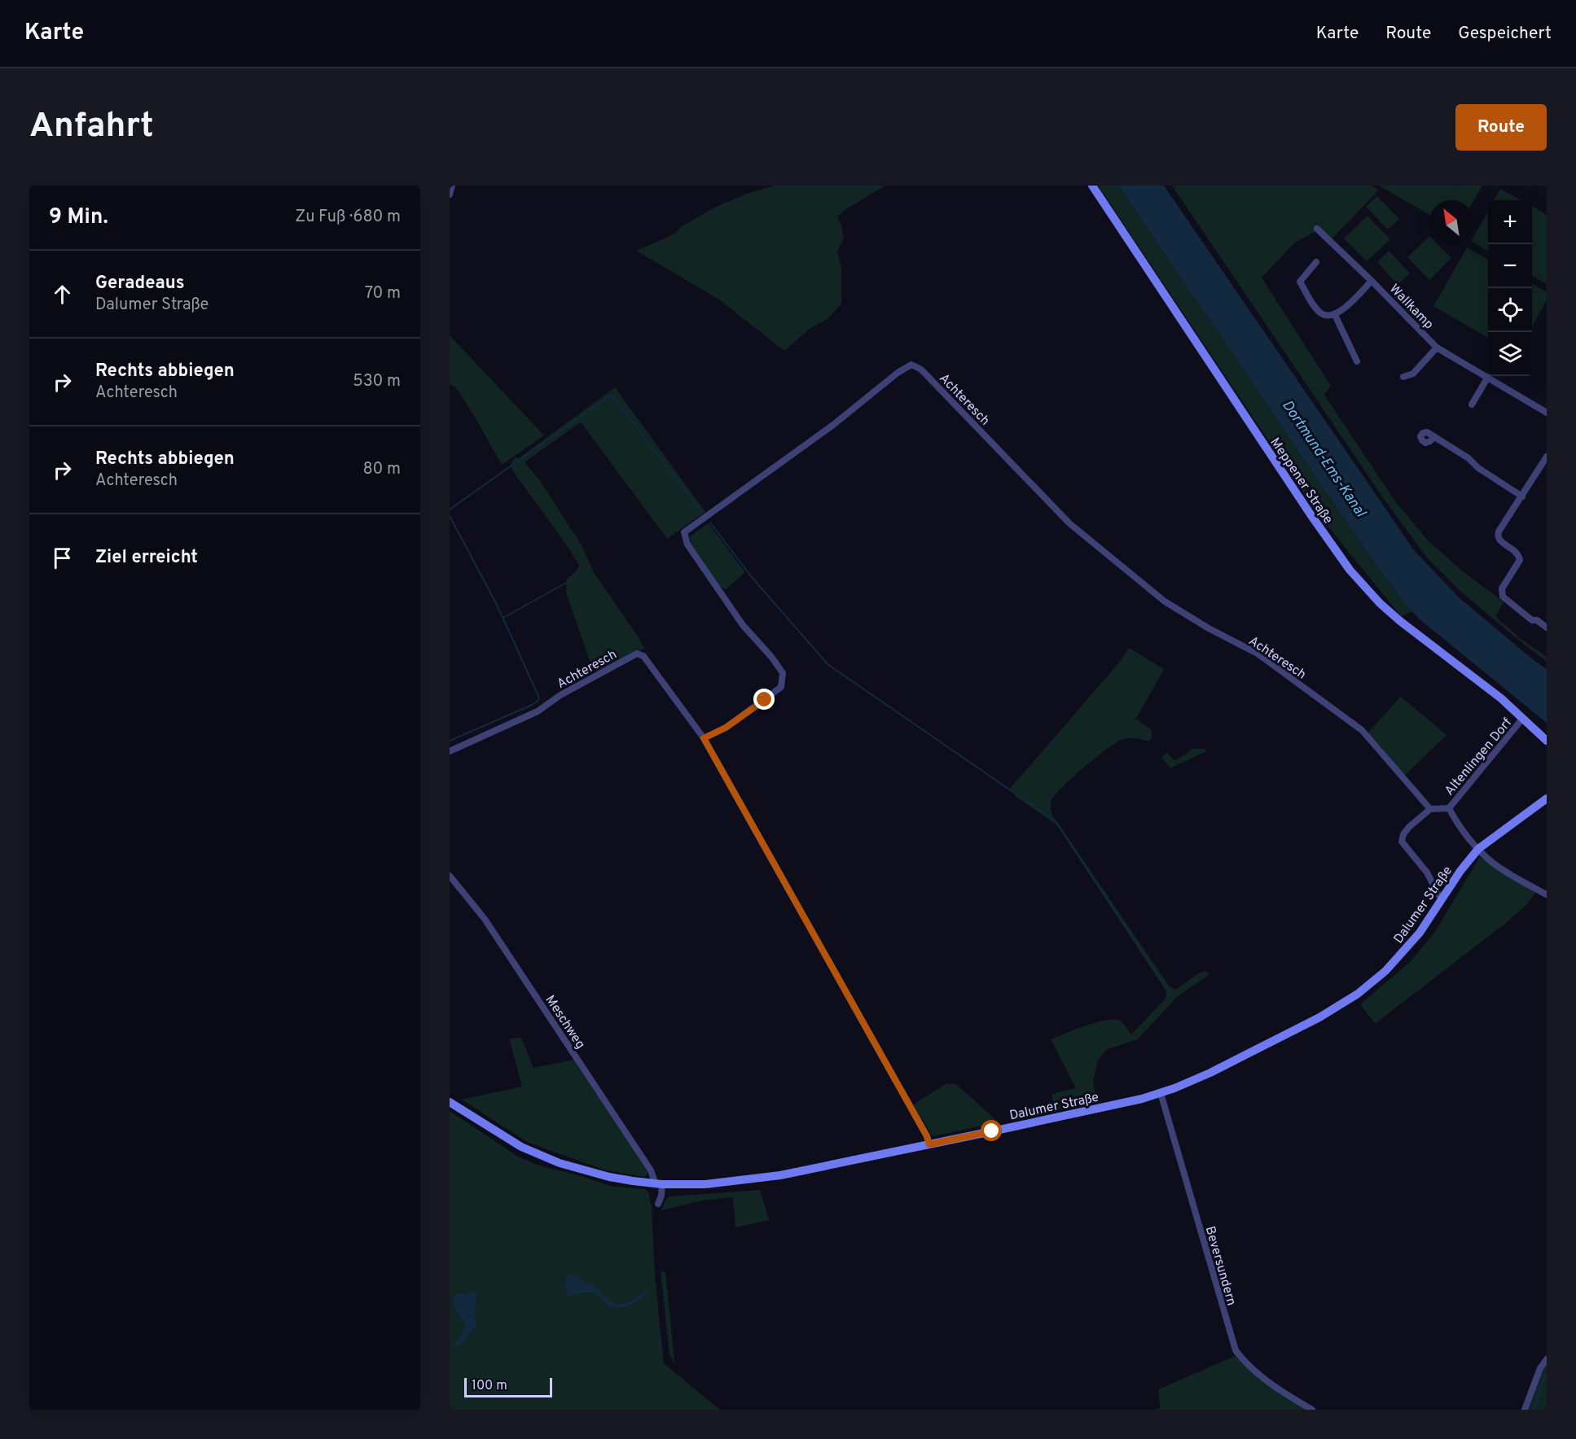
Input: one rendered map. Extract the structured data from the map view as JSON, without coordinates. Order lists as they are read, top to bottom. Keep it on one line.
{"streets":{"main road":["Meppener Straße","Dalumer Straße"],"street":["Wallkamp","Achteresch","Altenlingen Dorf","Meschweg","Beversundern"]},"crossings":[["Achteresch","Altenlingen Dorf"],["Achteresch","Dalumer Straße"],["Meppener Straße","Altenlingen Dorf"],["Altenlingen Dorf","Dalumer Straße"],["Dalumer Straße","Meschweg"],["Dalumer Straße","Beversundern"]],"water":["Dortmund-Ems-Kanal"],"scale_bar":"100 m","north":"top left","page":{"header":"Karte","nav":["Karte","Route","Gespeichert"],"buttons":"Route","title":"Anfahrt","heading":["9 Min.","Zu Fuß · 680 m"],"map_buttons":["+","−"],"list":[["Geradeaus","Dalumer Straße","70 m"],["Rechts abbiegen","Achteresch","530 m"],["Rechts abbiegen","Achteresch","80 m"],"Ziel erreicht"],"scale":"100 m"}}
